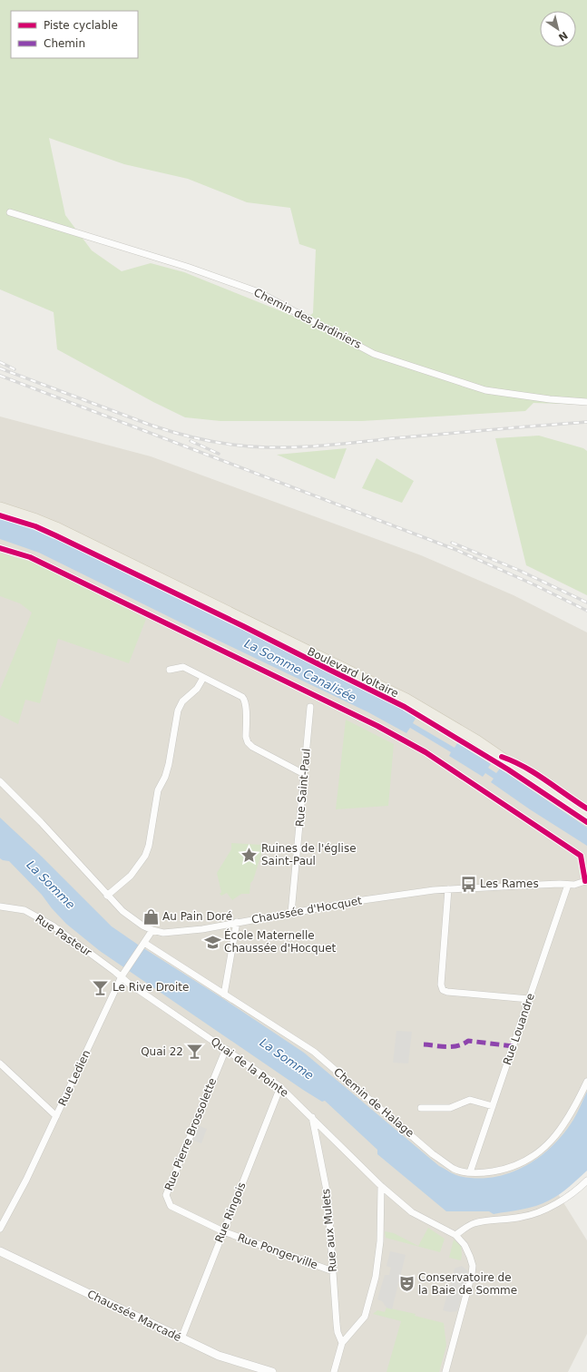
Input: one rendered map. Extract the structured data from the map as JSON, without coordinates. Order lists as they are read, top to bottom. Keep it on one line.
{"streets":{"main road":["Boulevard Voltaire"],"street":["Chemin des Jardiniers","Rue Saint-Paul","Chaussée d'Hocquet","Rue Pasteur","Rue Louandre","Quai de la Pointe","Rue Ledien","Chemin de Halage","Rue Pierre Brossolette","Rue Ringois","Rue aux Mulets","Rue Pongerville","Chaussée Marcadé"]},"crossings":[["Rue Saint-Paul","Chaussée d'Hocquet"],["Chaussée d'Hocquet","Rue Louandre"],["Chaussée d'Hocquet","Rue Ledien"],["Rue Pasteur","Quai de la Pointe"],["Rue Pasteur","Rue Ledien"],["Rue Louandre","Chemin de Halage"],["Quai de la Pointe","Rue Ledien"],["Quai de la Pointe","Rue Pierre Brossolette"],["Quai de la Pointe","Rue Ringois"],["Quai de la Pointe","Rue aux Mulets"],["Rue Ledien","Chemin de Halage"],["Rue Pierre Brossolette","Rue Ringois"],["Rue Pierre Brossolette","Rue Pongerville"],["Rue Ringois","Rue Pongerville"],["Rue Ringois","Chaussée Marcadé"],["Rue aux Mulets","Rue Pongerville"]],"water":["La Somme Canalisée","La Somme"],"places":{"place":["Ruines de l'église Saint-Paul"],"bus stop":["Les Rames"],"shop":["Au Pain Doré"],"school or university":["École Maternelle Chaussée d'Hocquet"],"bar":["Le Rive Droite","Quai 22"],"theatre":["Conservatoire de la Baie de Somme"]},"legend":["Piste cyclable","Chemin"],"north":"bottom right"}
